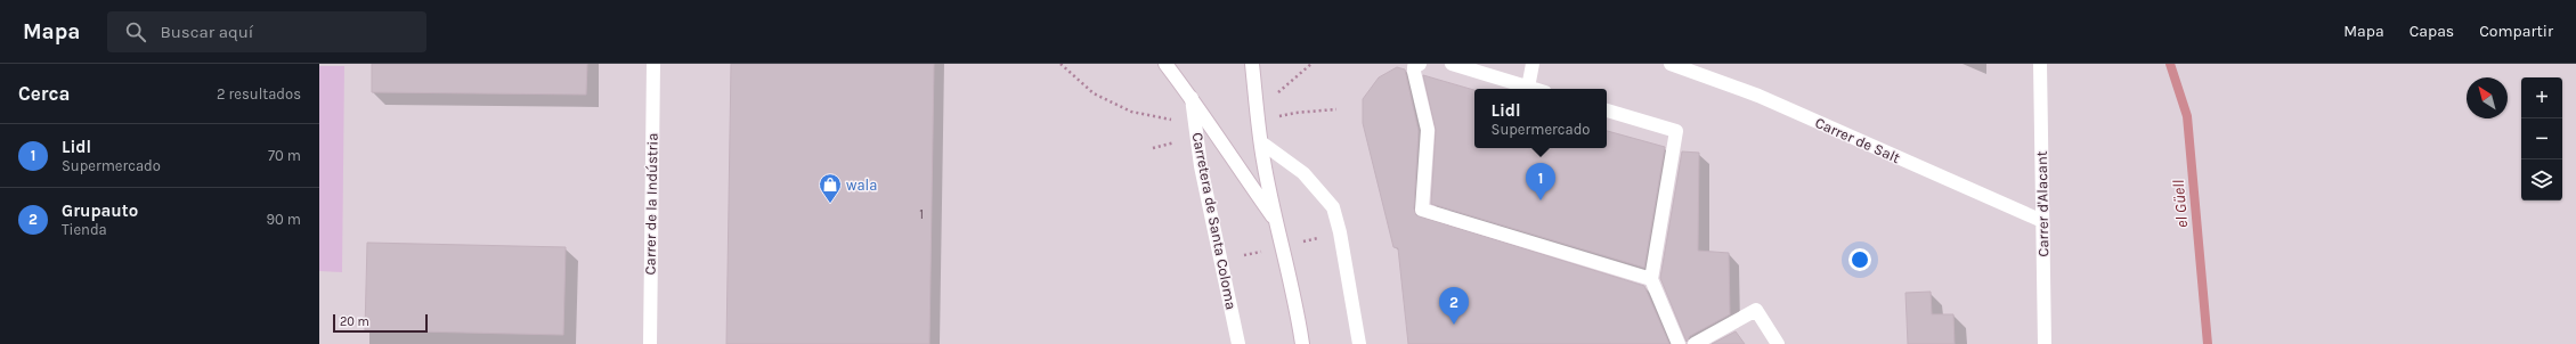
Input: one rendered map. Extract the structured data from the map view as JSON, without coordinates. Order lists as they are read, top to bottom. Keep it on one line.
{"streets":{"street":["Carrer de Salt","Carrer de la Indústria","Carrer d'Alacant","Carretera de Santa Coloma"]},"crossings":[["Carrer de Salt","Carrer d'Alacant"]],"water":["el Güell"],"places":{"shop":["wala"]},"house_numbers":["1"],"scale_bar":"20 m","north":"top left","page":{"header":"Mapa","search":"Buscar aquí","nav":["Mapa","Capas","Compartir"],"heading":["Cerca","2 resultados"],"map_buttons":["+","−"],"popup":["Lidl","Supermercado"],"list":[{"mark":"1","name":"Lidl","note":"Supermercado","value":"70 m"},{"mark":"2","name":"Grupauto","note":"Tienda","value":"90 m"}],"pins":["1","2"],"scale":"20 m"}}
